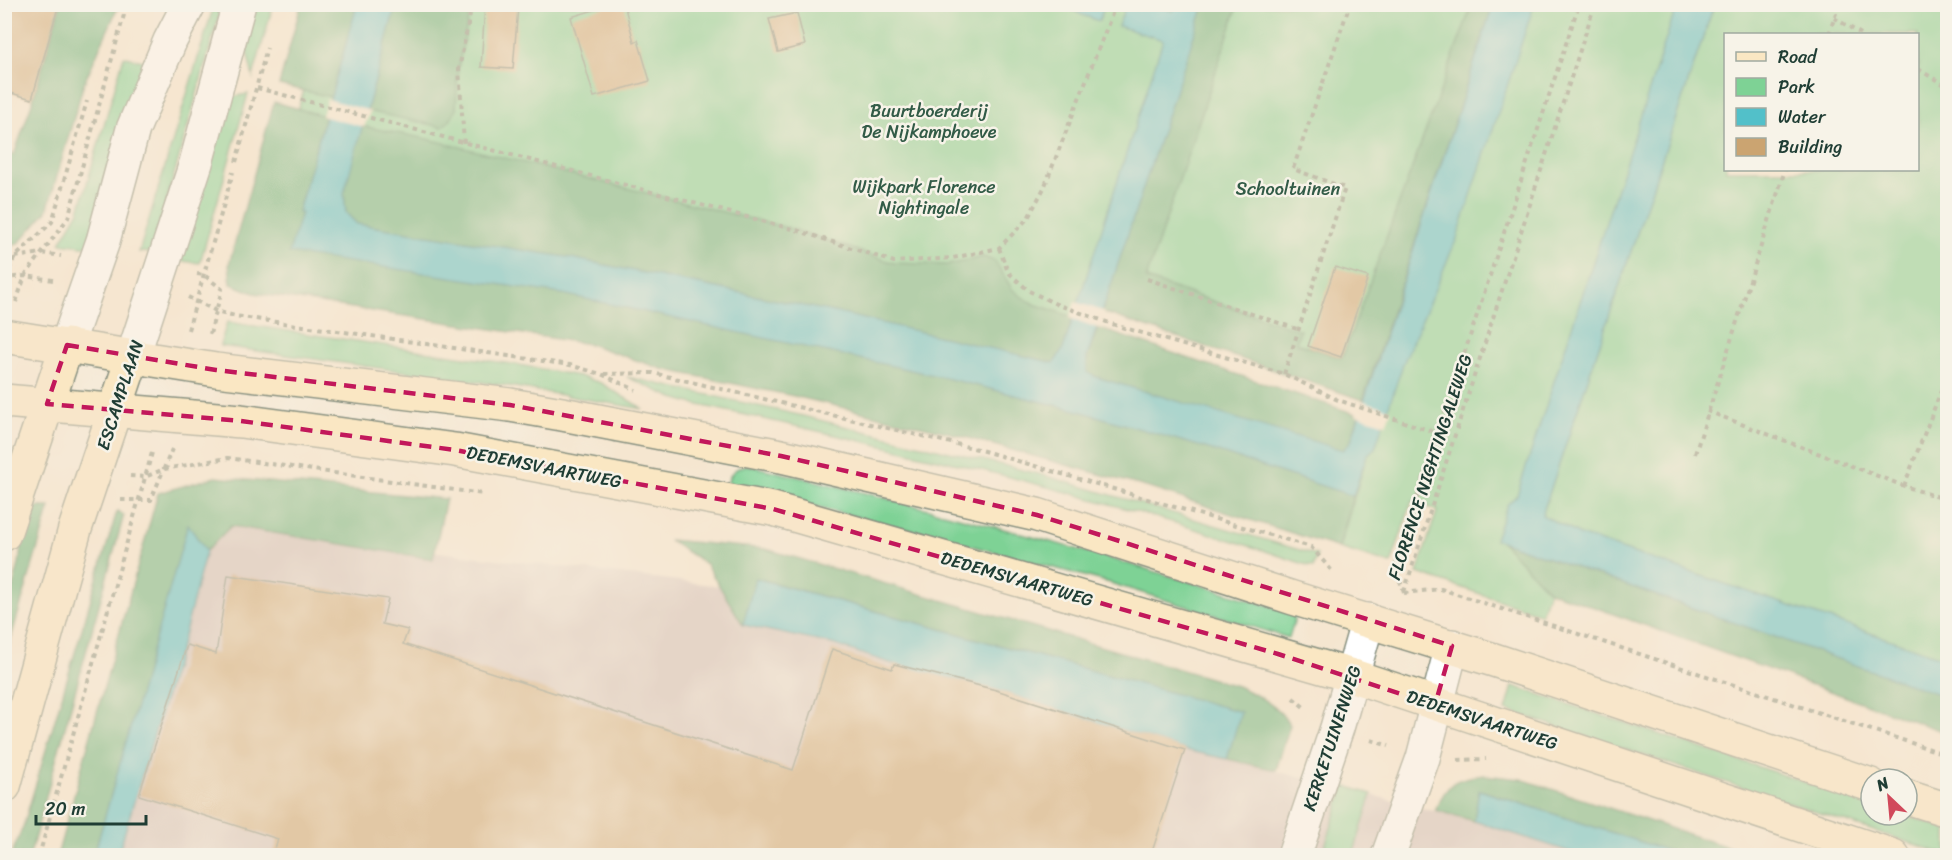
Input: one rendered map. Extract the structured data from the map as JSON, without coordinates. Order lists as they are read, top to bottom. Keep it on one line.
{"streets":{"main road":["ESCAMPLAAN","DEDEMSVAARTWEG"],"street":["KERKETUINENWEG"],"path":["FLORENCE NIGHTINGALEWEG"]},"crossings":[["ESCAMPLAAN","DEDEMSVAARTWEG"],["DEDEMSVAARTWEG","KERKETUINENWEG"]],"parks":["Buurtboerderij De Nijkamphoeve","Wijkpark Florence Nightingale","Schooltuinen"],"legend":["Road","Park","Water","Building"],"scale_bar":"20 m","north":"top left"}
